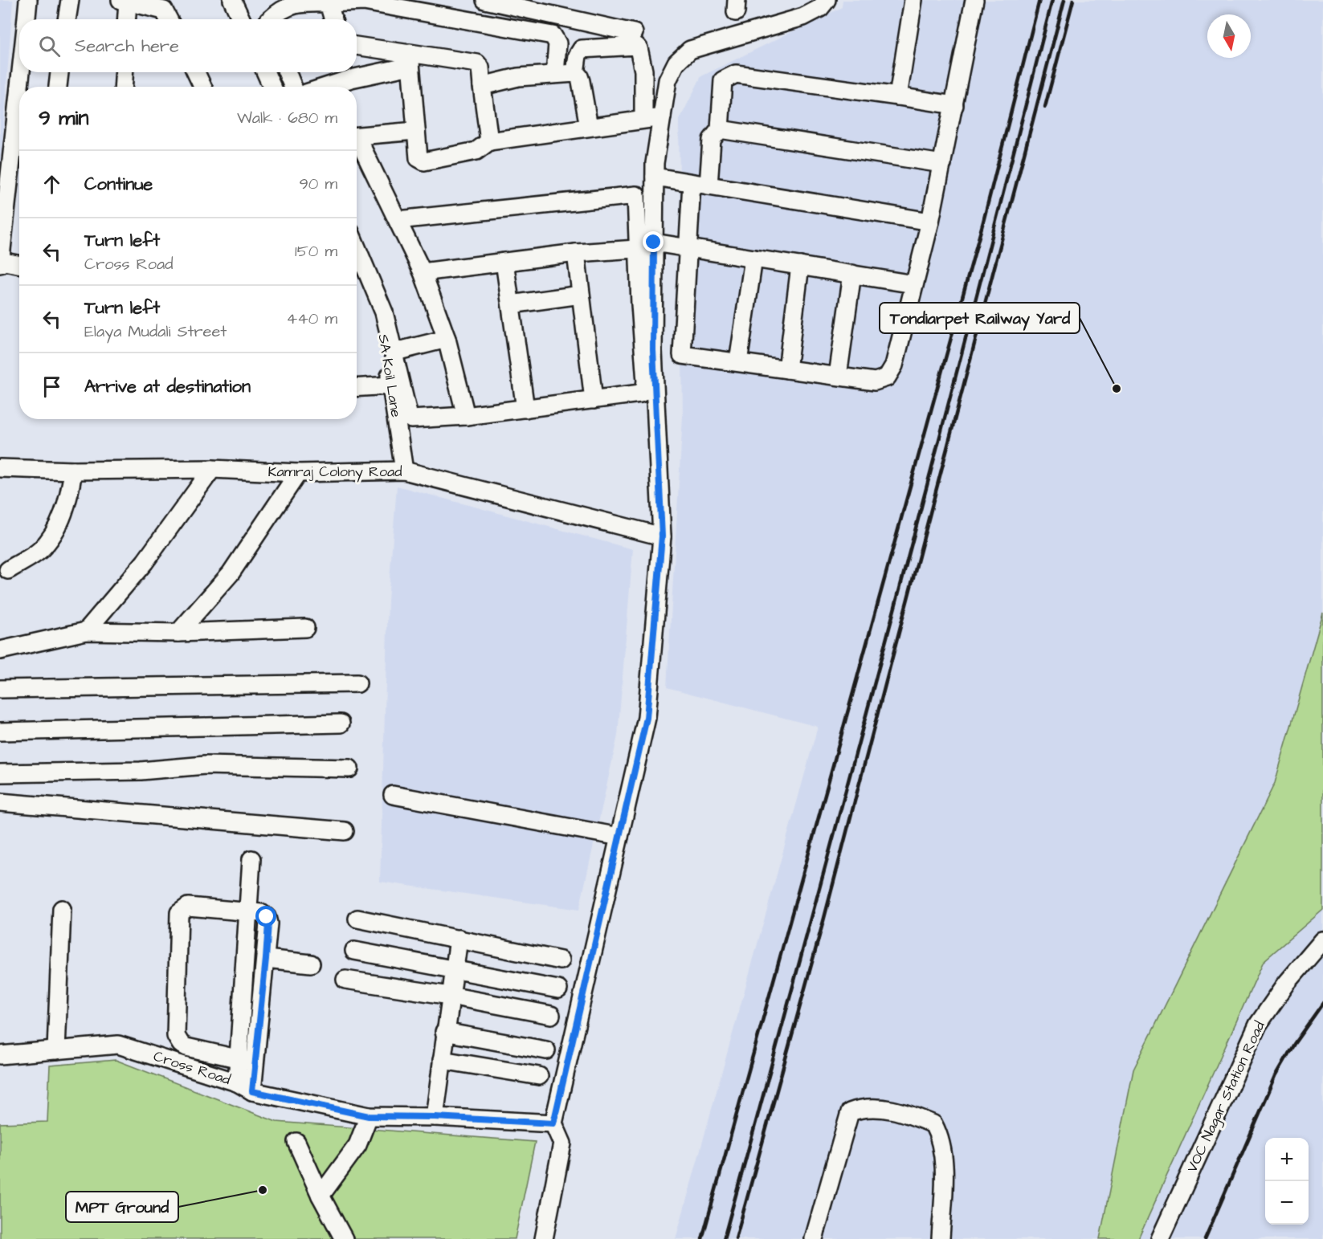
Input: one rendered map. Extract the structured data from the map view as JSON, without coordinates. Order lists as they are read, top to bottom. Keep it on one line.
{"streets":{"street":["SA Koil Lane","Kamraj Colony Road","Cross Road","VOC Nagar Station Road"]},"crossings":[["SA Koil Lane","Kamraj Colony Road"]],"places":["Tondiarpet Railway Yard","MPT Ground"],"north":"bottom","page":{"search":"Search here","heading":["9 min","Walk · 680 m"],"list":[["Continue","90 m"],["Turn left","Cross Road","150 m"],["Turn left","Elaya Mudali Street","440 m"],"Arrive at destination"],"map_buttons":["+","−"]}}
